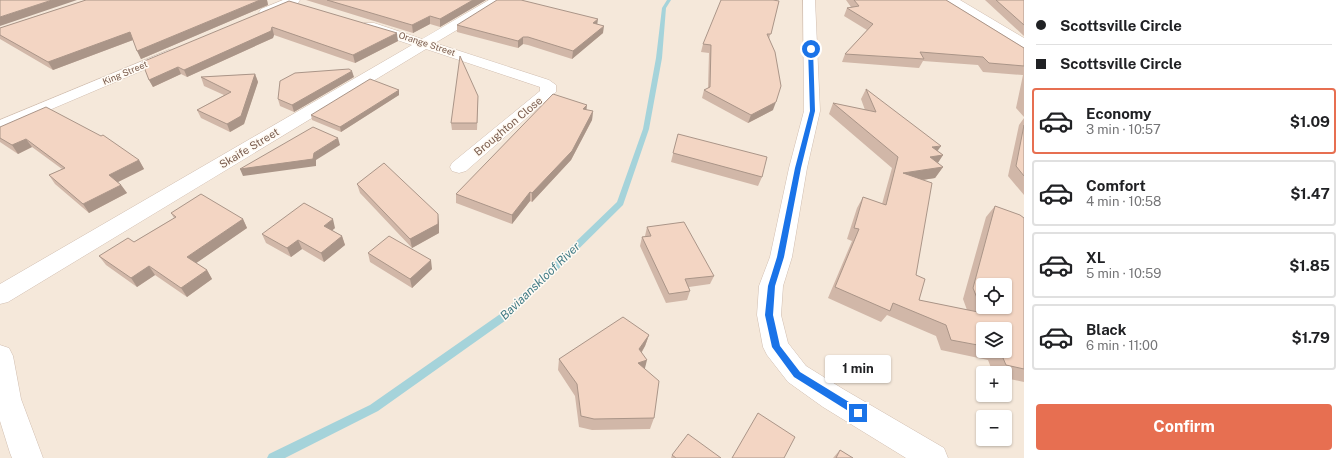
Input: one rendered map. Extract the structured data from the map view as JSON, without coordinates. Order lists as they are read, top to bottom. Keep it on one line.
{"streets":{"street":["Orange Street","King Street","Broughton Close","Skaife Street"]},"crossings":[["Orange Street","Broughton Close"],["Orange Street","Skaife Street"]],"water":["Baviaanskloof River"],"page":{"banner":["Scottsville Circle","Scottsville Circle"],"list":[{"name":"Economy","note":"3 min · 10:57","value":"$1.09"},{"name":"Comfort","note":"4 min · 10:58","value":"$1.47"},{"name":"XL","note":"5 min · 10:59","value":"$1.85"},{"name":"Black","note":"6 min · 11:00","value":"$1.79"}],"map_buttons":["+","−"],"bubble":"1 min","buttons":"Confirm"}}
